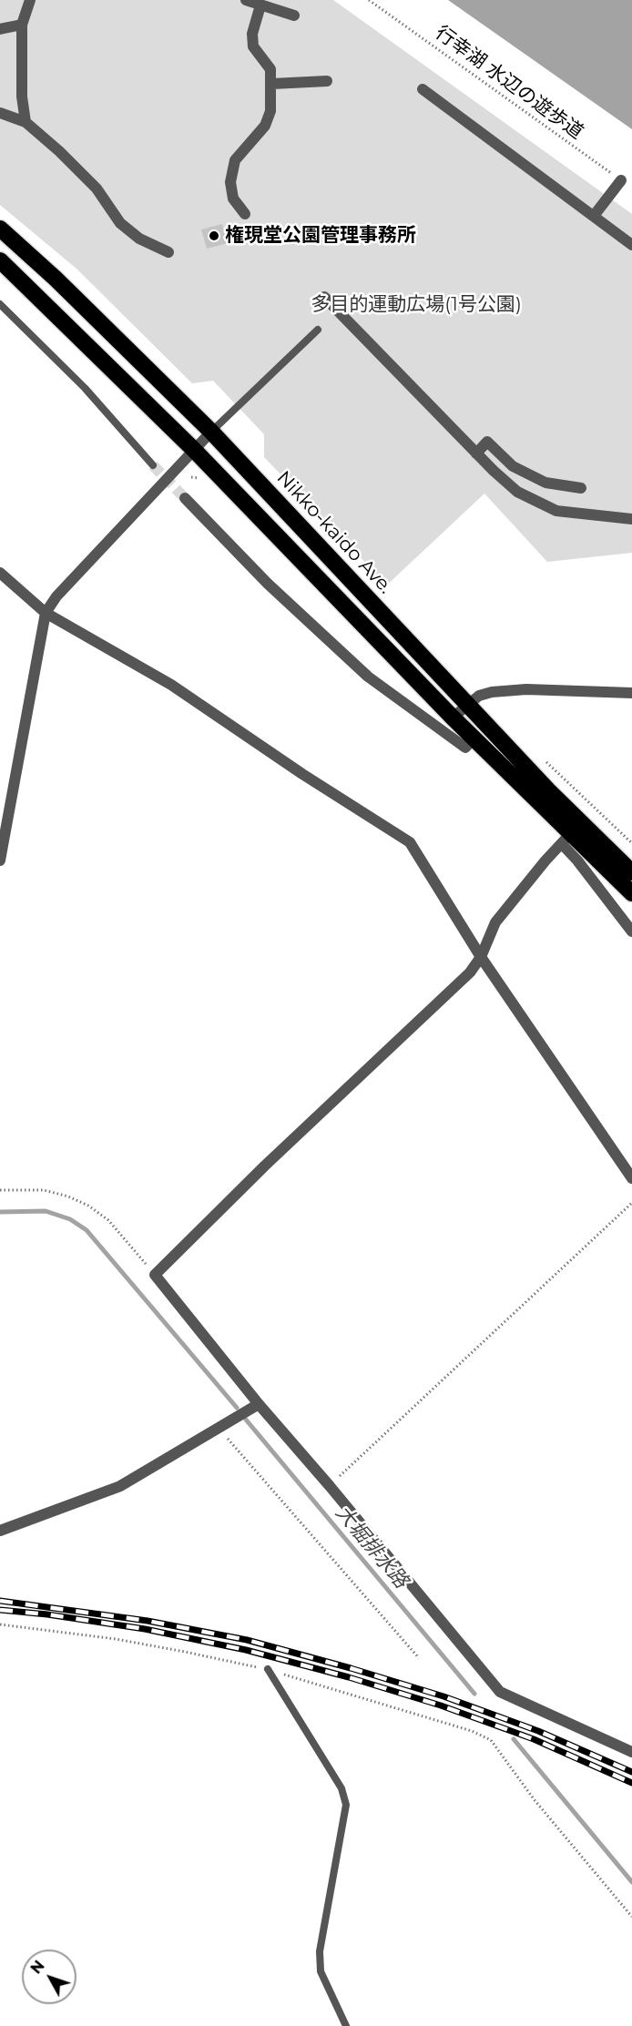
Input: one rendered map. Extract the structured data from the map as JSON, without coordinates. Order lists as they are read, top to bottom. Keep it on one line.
{"streets":{"highway":["Nikko-kaido Ave."],"path":["行幸湖 水辺の遊歩道"]},"water":["大堀排水路"],"parks":["多目的運動広場(1号公園)"],"places":["権現堂公園管理事務所"],"north":"top left"}
